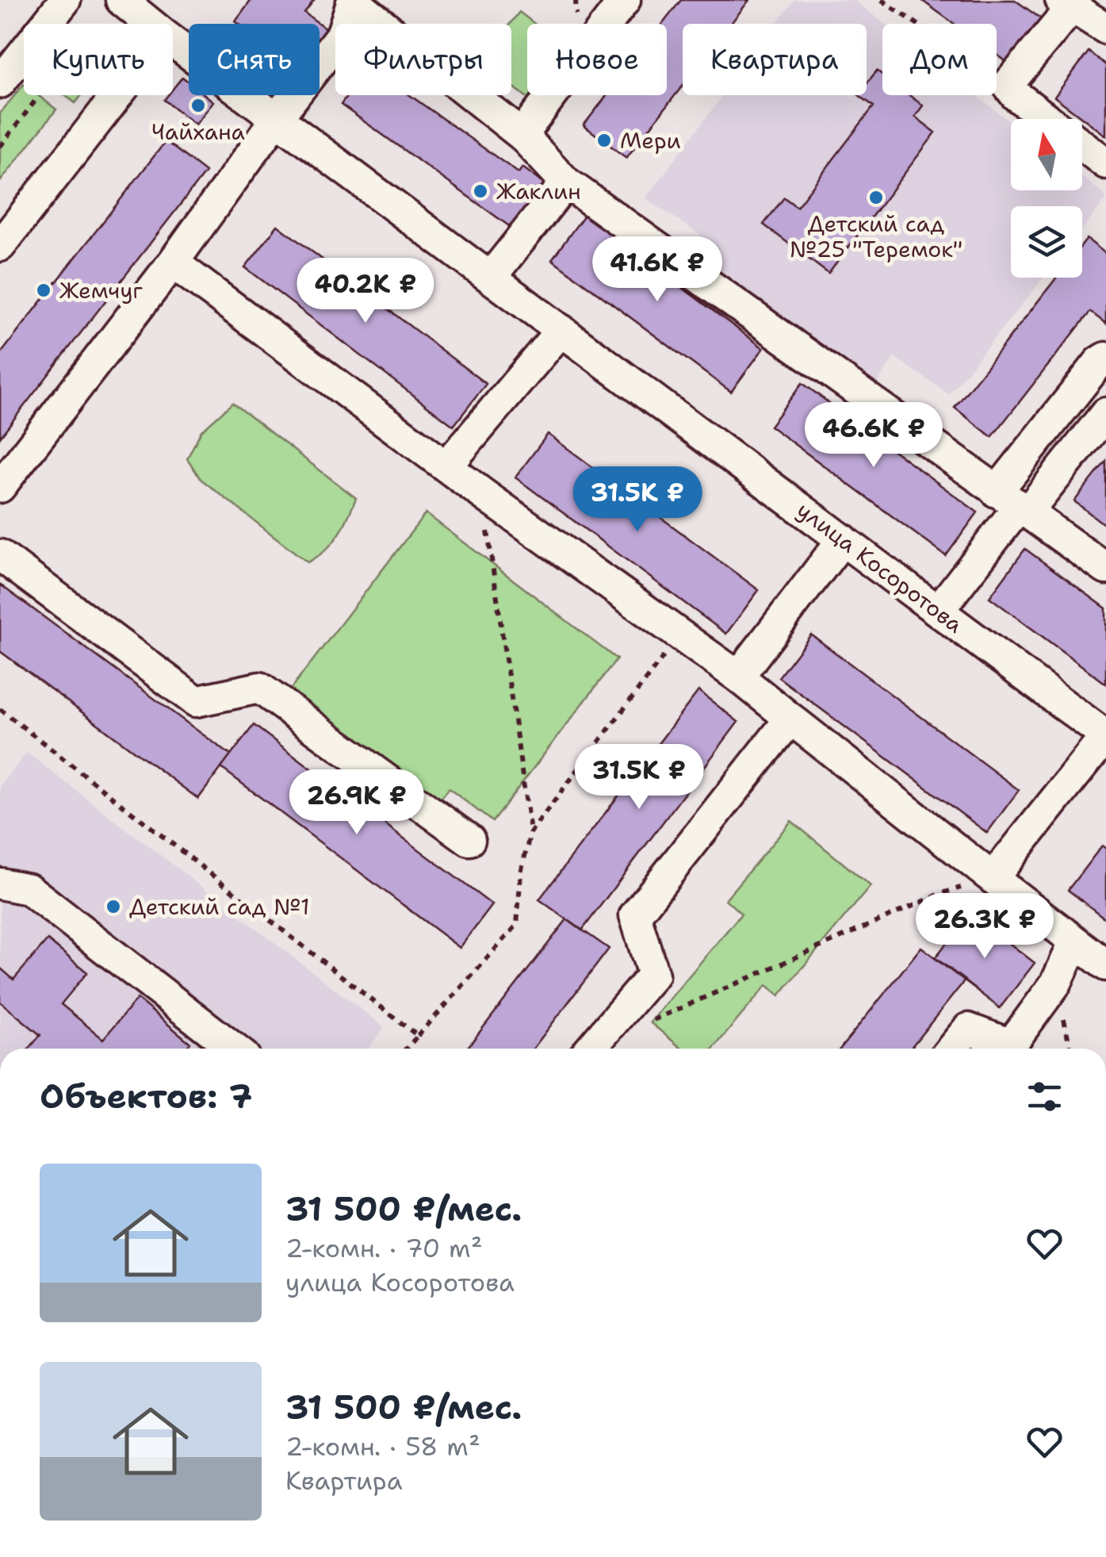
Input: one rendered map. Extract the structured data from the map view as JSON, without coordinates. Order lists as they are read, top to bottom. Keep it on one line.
{"streets":{"street":["улица Косоротова"]},"places":["Чайхана","Мери","Жаклин","Детский сад №25 \"Теремок\"","Жемчуг","Детский сад №1"],"north":"top","page":{"chip":["Купить","Снять","Фильтры","Новое","Квартира","Дом"],"price":["41.6K ₽","40.2K ₽","46.6K ₽","31.5K ₽","31.5K ₽","26.9K ₽","26.3K ₽"],"heading":"Объектов: 7","list":[{"name":"31 500 ₽/мес.","note":"2-комн. · 70 m² · улица Косоротова"},{"name":"31 500 ₽/мес.","note":"2-комн. · 58 m² · Квартира"}]}}
